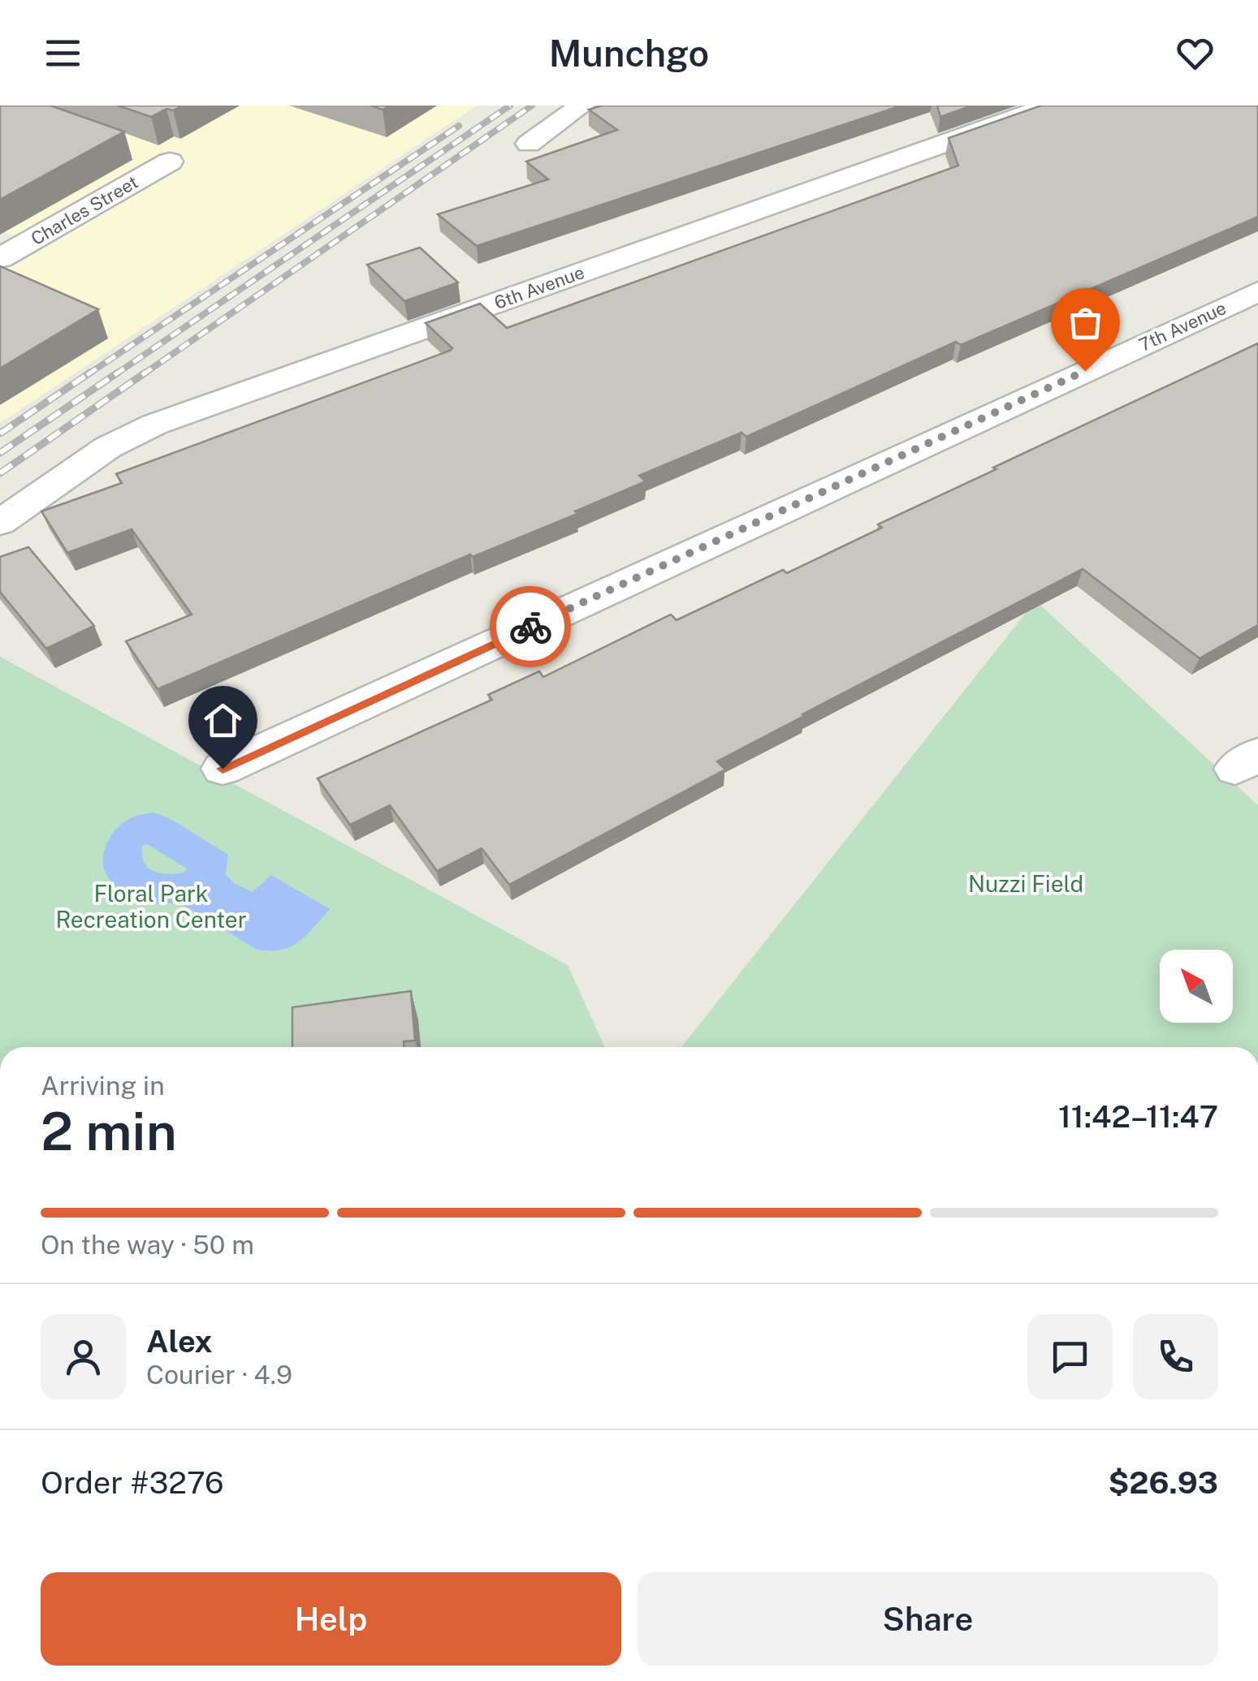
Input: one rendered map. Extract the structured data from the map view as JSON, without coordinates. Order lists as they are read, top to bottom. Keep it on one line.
{"streets":{"street":["Charles Street","6th Avenue","7th Avenue"]},"parks":["Nuzzi Field","Floral Park Recreation Center"],"north":"top left","page":{"header":"Munchgo","heading":["2 min","Arriving in","11:42–11:47"],"panel":["Alex","Courier · 4.9","Order #3276","$26.93"],"bar":"On the way · 50 m","buttons":["Help","Share"]}}
